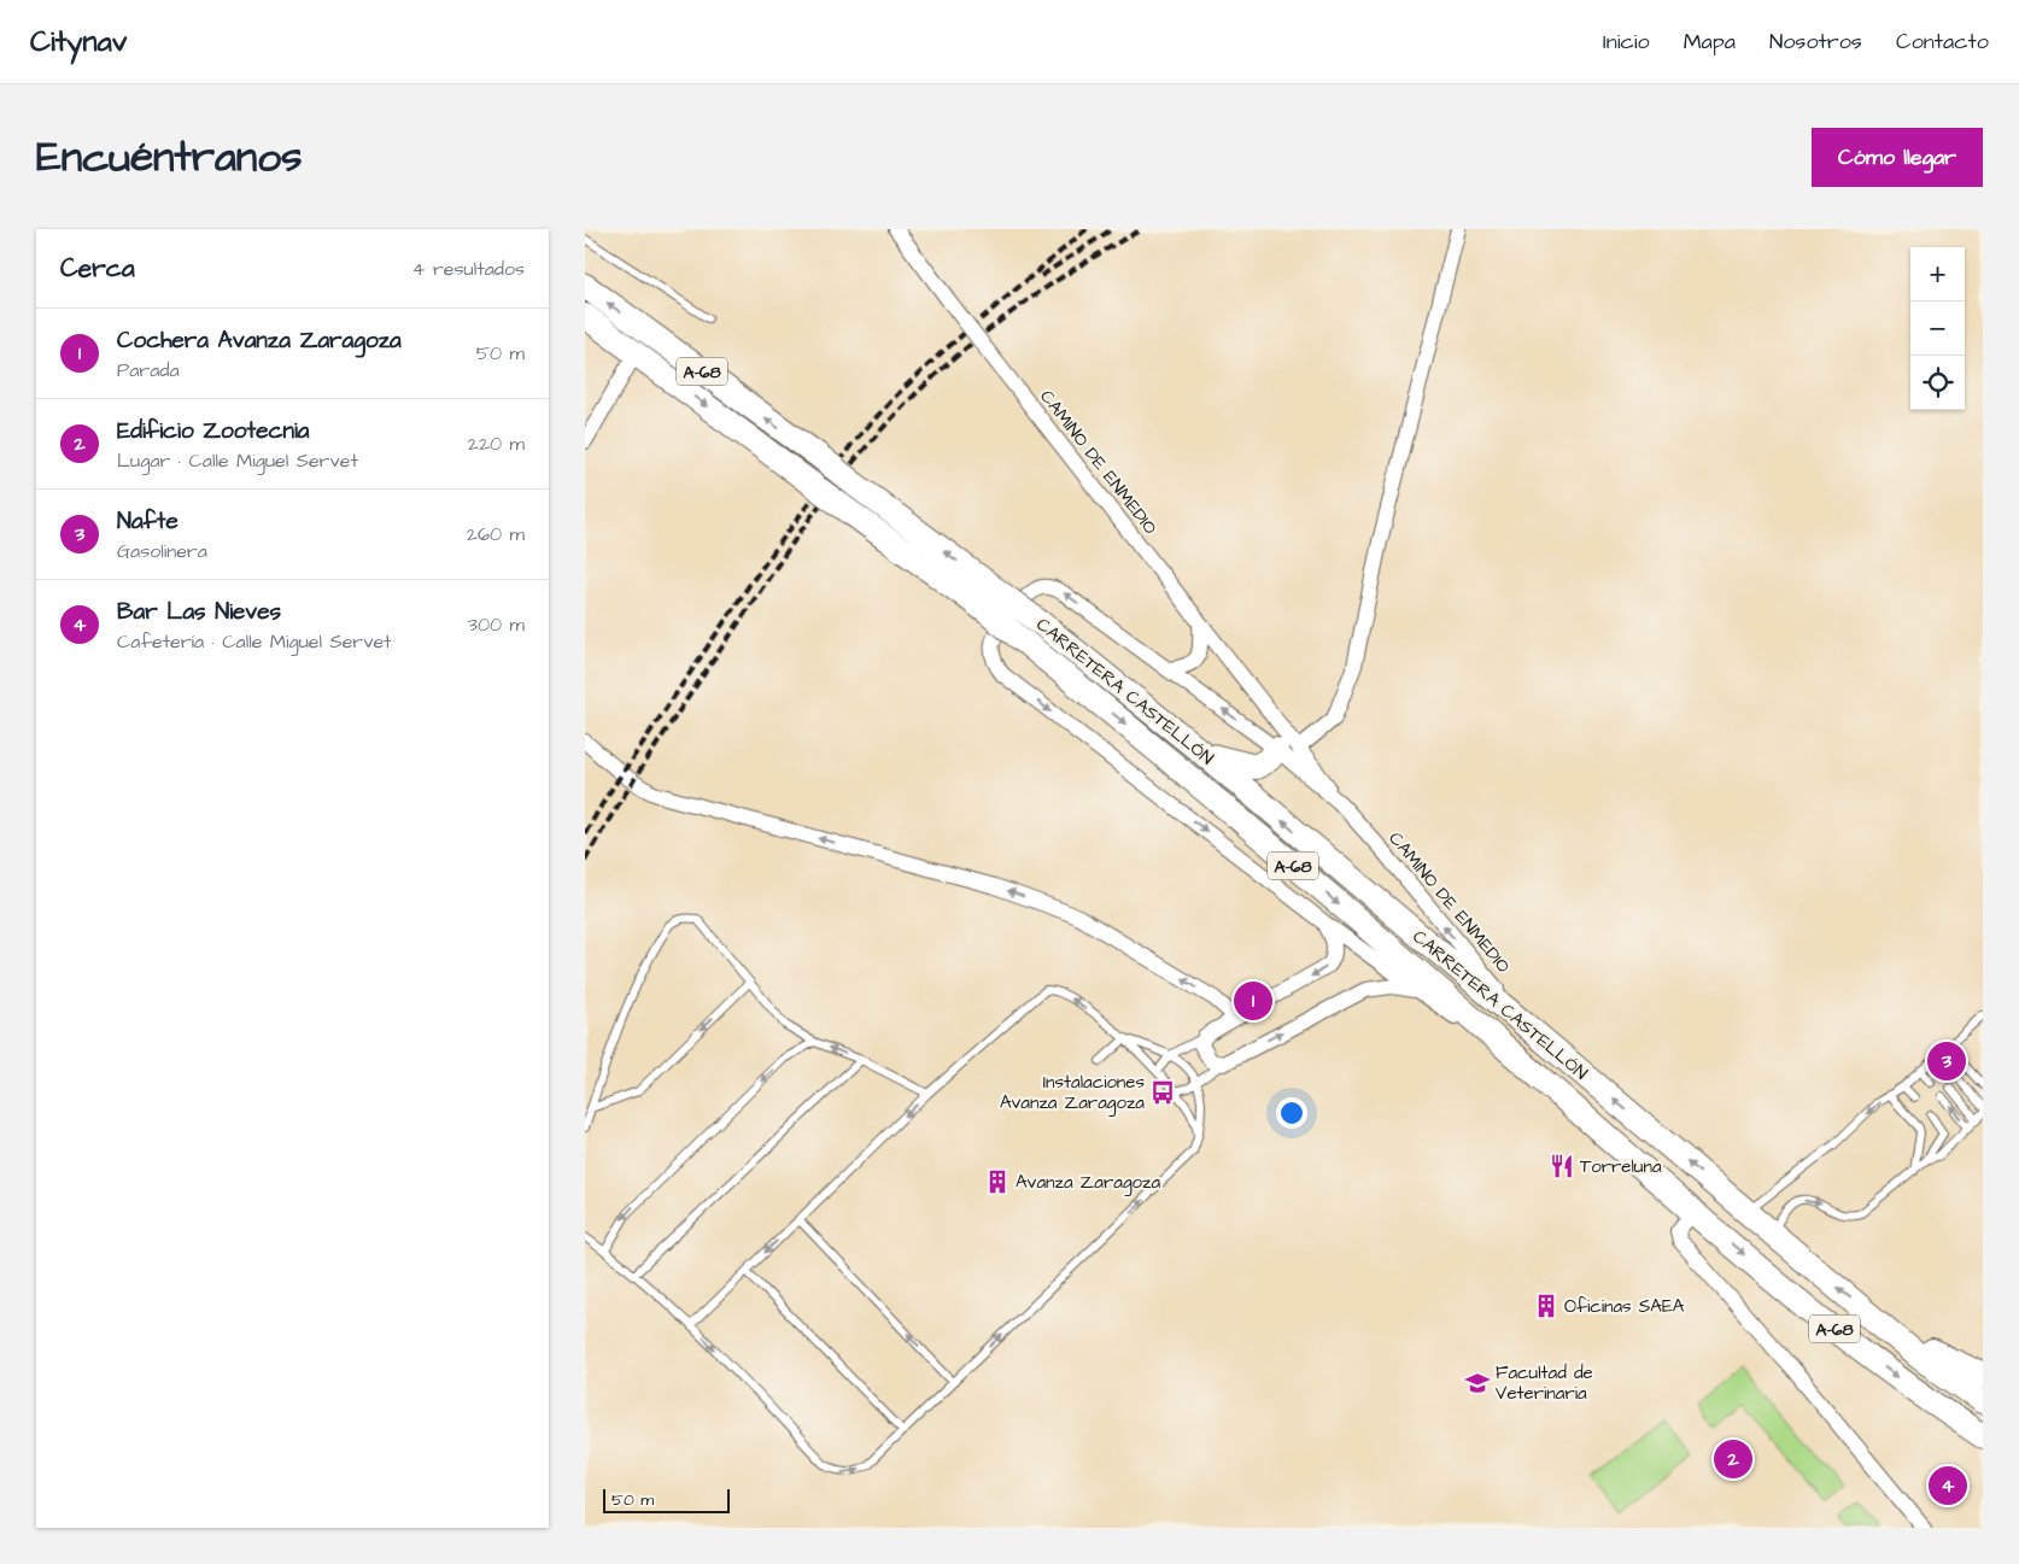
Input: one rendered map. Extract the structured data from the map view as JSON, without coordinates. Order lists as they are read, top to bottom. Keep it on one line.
{"streets":{"highway":["A-68","CARRETERA CASTELLÓN"],"street":["CAMINO DE ENMEDIO"]},"crossings":[["CAMINO DE ENMEDIO","CARRETERA CASTELLÓN"]],"places":{"bus stop":["Instalaciones Avanza Zaragoza"],"restaurant":["Torreluna"],"building":["Avanza Zaragoza","Oficinas SAEA"],"school or university":["Facultad de Veterinaria"]},"scale_bar":"50 m","page":{"header":"Citynav","nav":["Inicio","Mapa","Nosotros","Contacto"],"title":"Encuéntranos","buttons":"Cómo llegar","heading":["Cerca","4 resultados"],"map_buttons":["+","−"],"list":[{"mark":"1","name":"Cochera Avanza Zaragoza","note":"Parada","value":"50 m"},{"mark":"2","name":"Edificio Zootecnia","note":"Lugar · Calle Miguel Servet","value":"220 m"},{"mark":"3","name":"Nafte","note":"Gasolinera","value":"260 m"},{"mark":"4","name":"Bar Las Nieves","note":"Cafetería · Calle Miguel Servet","value":"300 m"}],"pins":["1","3","2","4"],"scale":"50 m"}}
